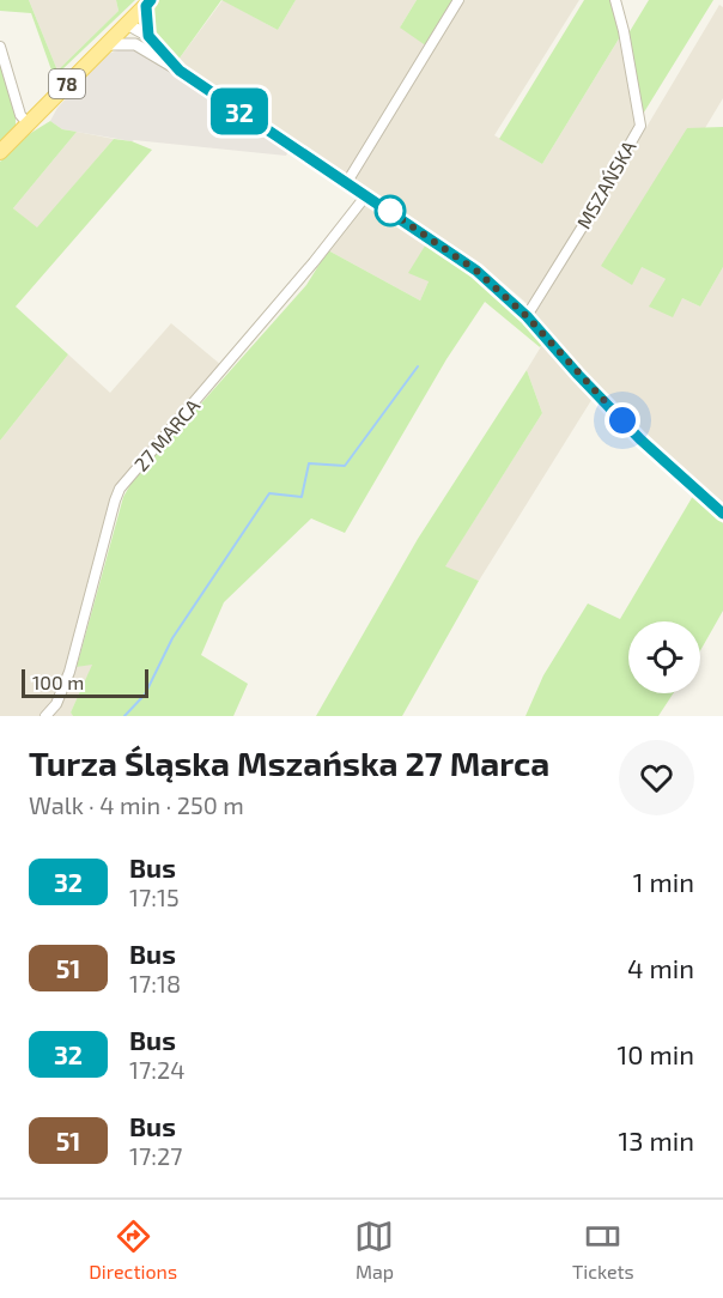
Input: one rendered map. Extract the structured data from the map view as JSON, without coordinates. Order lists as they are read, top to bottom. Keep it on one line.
{"streets":{"main road":["78"],"street":["MSZAŃSKA","27 MARCA"]},"lines":["bus line 32"],"scale_bar":"100 m","page":{"on_map":"32","scale":"100 m","heading":["Turza Śląska Mszańska 27 Marca","Walk · 4 min · 250 m"],"list":[{"mark":"32","name":"Bus","note":"17:15","value":"1 min"},{"mark":"51","name":"Bus","note":"17:18","value":"4 min"},{"mark":"32","name":"Bus","note":"17:24","value":"10 min"},{"mark":"51","name":"Bus","note":"17:27","value":"13 min"}],"tabs":["Directions","Map","Tickets"]}}
